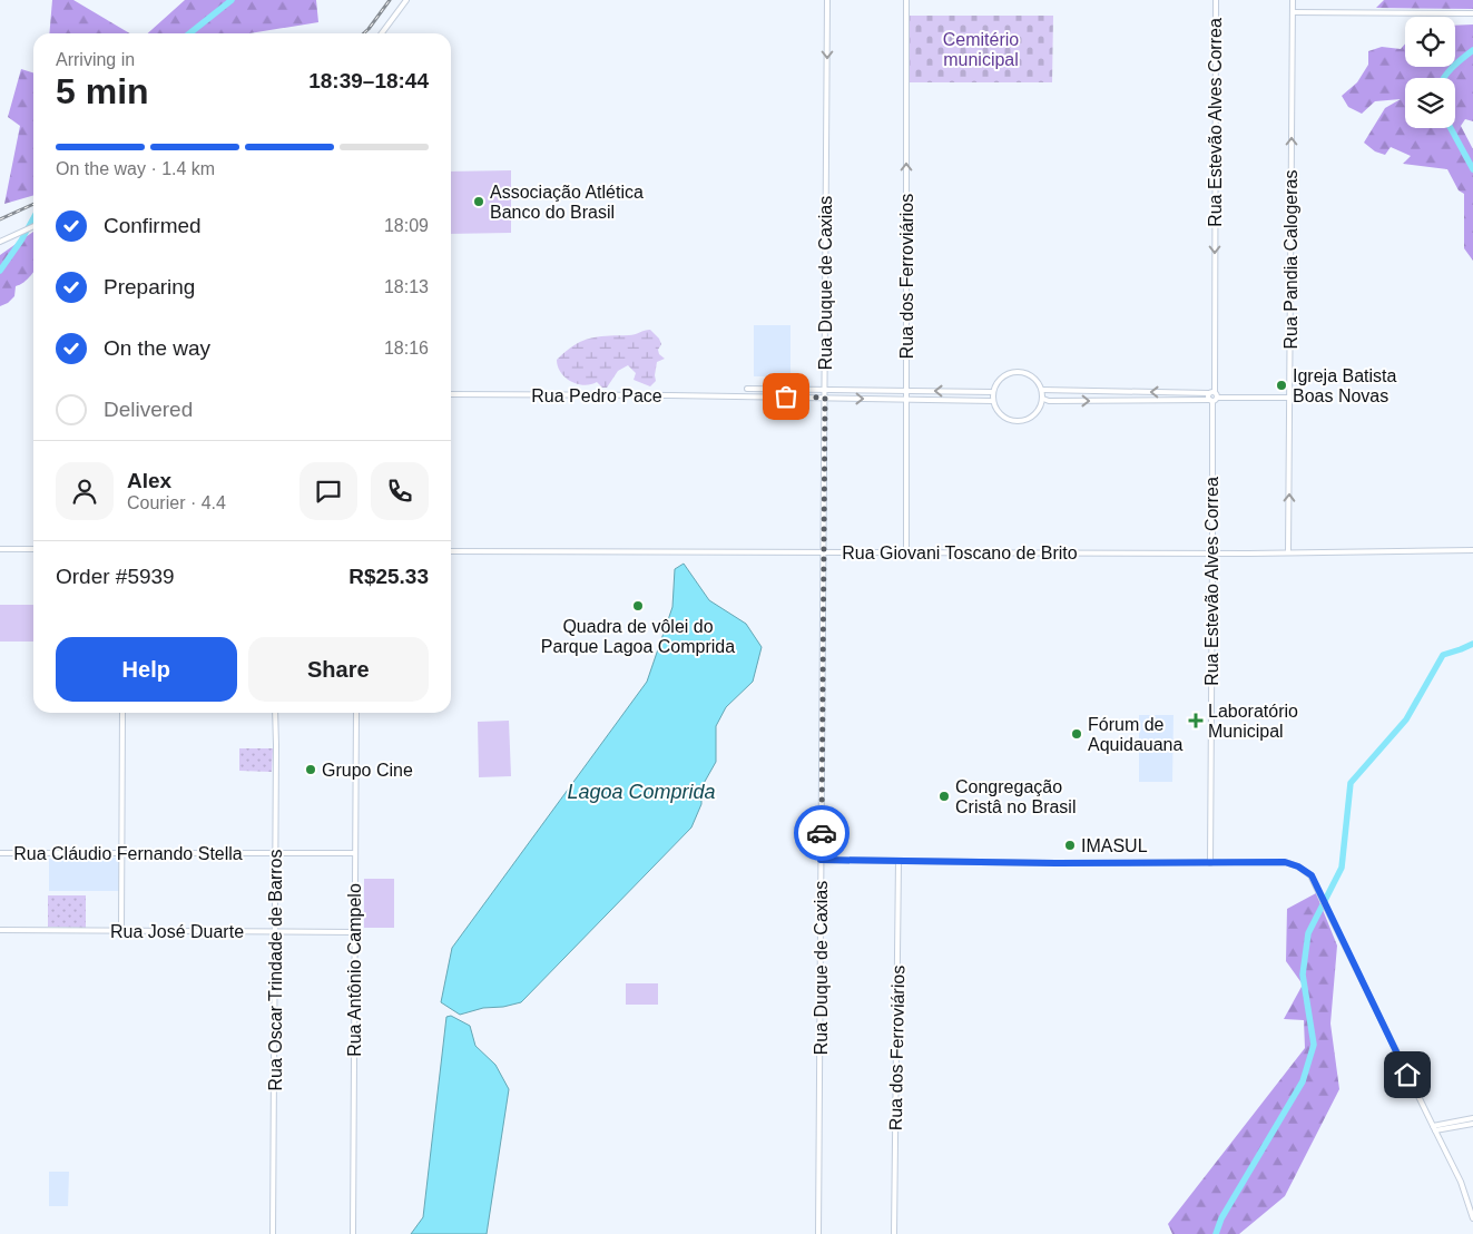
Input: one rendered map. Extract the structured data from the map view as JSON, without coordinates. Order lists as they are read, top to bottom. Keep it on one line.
{"streets":{"main road":["Rua Estevão Alves Correa","Rua Pandia Calogeras","Rua dos Ferroviários","Rua Duque de Caxias","Rua Pedro Pace","Rua Giovani Toscano de Brito","Rua Cláudio Fernando Stella","Rua José Duarte","Rua Oscar Trindade de Barros","Rua Antônio Campelo"]},"crossings":[["Rua Estevão Alves Correa","Rua Giovani Toscano de Brito"],["Rua Pandia Calogeras","Rua Giovani Toscano de Brito"],["Rua dos Ferroviários","Rua Pedro Pace"],["Rua dos Ferroviários","Rua Giovani Toscano de Brito"],["Rua Duque de Caxias","Rua Pedro Pace"],["Rua Duque de Caxias","Rua Giovani Toscano de Brito"],["Rua Cláudio Fernando Stella","Rua Oscar Trindade de Barros"],["Rua Cláudio Fernando Stella","Rua Antônio Campelo"],["Rua José Duarte","Rua Oscar Trindade de Barros"],["Rua José Duarte","Rua Antônio Campelo"]],"one_way":["Rua Estevão Alves Correa","Rua Pandia Calogeras","Rua dos Ferroviários"],"water":["Lagoa Comprida"],"parks":["Cemitério municipal"],"places":{"other":["Associação Atlética Banco do Brasil","Igreja Batista Boas Novas","Quadra de vôlei do Parque Lagoa Comprida","Fórum de Aquidauana","Grupo Cine","Congregação Cristâ no Brasil","IMASUL"],"health":["Laboratório Municipal"]},"page":{"heading":["5 min","Arriving in","18:39–18:44"],"panel":["Alex","Courier · 4.4","Order #5939","R$25.33"],"bar":"On the way · 1.4 km","list":[["Confirmed","18:09"],["Preparing","18:13"],["On the way","18:16"],"Delivered"],"buttons":["Help","Share"]}}
